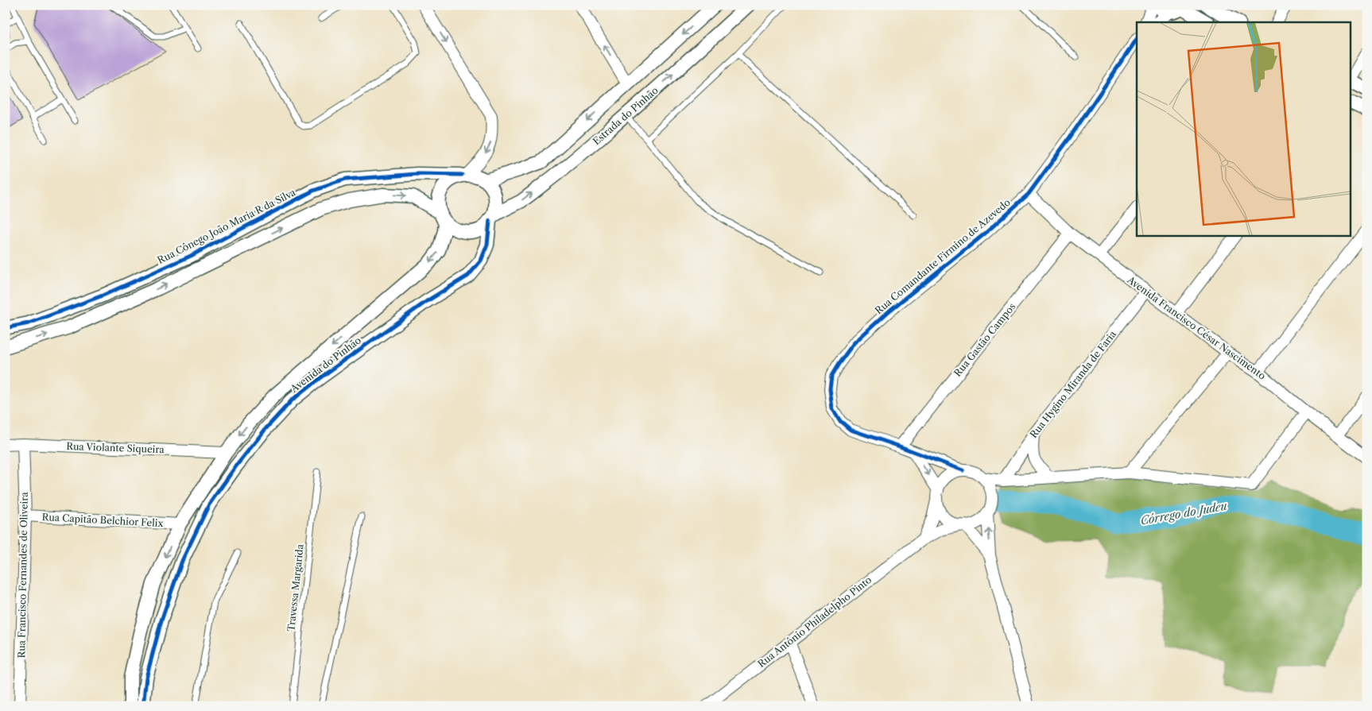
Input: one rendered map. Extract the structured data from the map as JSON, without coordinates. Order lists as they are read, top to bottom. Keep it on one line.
{"streets":{"street":["Estrada do Pinhão","Rua Cônego João Maria R da Silva","Rua Comandante Firmino de Azevedo","Avenida Francisco César Nascimento","Rua Gastão Campos","Avenida do Pinhão","Rua Hygino Miranda de Faria","Rua Violante Siqueira","Rua Capitão Belchior Felix","Rua Francisco Fernandes de Oliveira","Rua Antônio Philadelpho Pinto"],"lane":["Travessa Margarida"]},"crossings":[["Estrada do Pinhão","Rua Cônego João Maria R da Silva"],["Estrada do Pinhão","Avenida do Pinhão"],["Rua Cônego João Maria R da Silva","Avenida do Pinhão"],["Rua Comandante Firmino de Azevedo","Avenida Francisco César Nascimento"],["Rua Comandante Firmino de Azevedo","Rua Gastão Campos"],["Rua Comandante Firmino de Azevedo","Rua Antônio Philadelpho Pinto"],["Avenida Francisco César Nascimento","Rua Gastão Campos"],["Avenida Francisco César Nascimento","Rua Hygino Miranda de Faria"],["Rua Violante Siqueira","Rua Francisco Fernandes de Oliveira"],["Rua Capitão Belchior Felix","Rua Francisco Fernandes de Oliveira"]],"water":["Córrego do Judeu"]}
